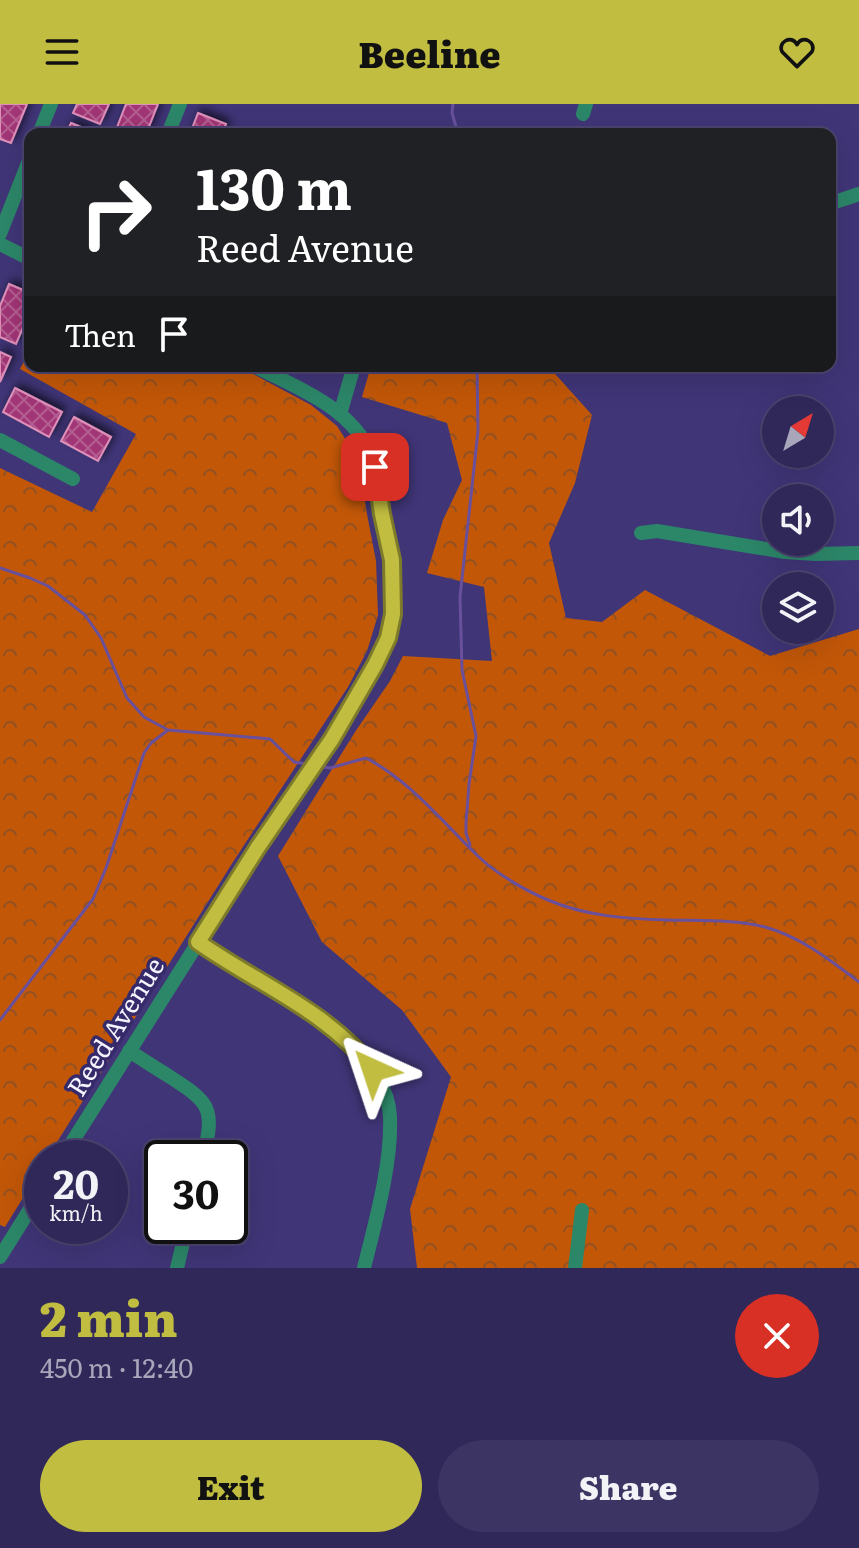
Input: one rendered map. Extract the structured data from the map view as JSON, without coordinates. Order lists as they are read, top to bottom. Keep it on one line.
{"streets":{"street":["Reed Avenue"]},"north":"top right","page":{"header":"Beeline","turn":["130 m","Reed Avenue"],"then":"Then","speed":"20 km/h","limit":"30","heading":["2 min","450 m · 12:40"],"buttons":["Exit","Share"]}}
